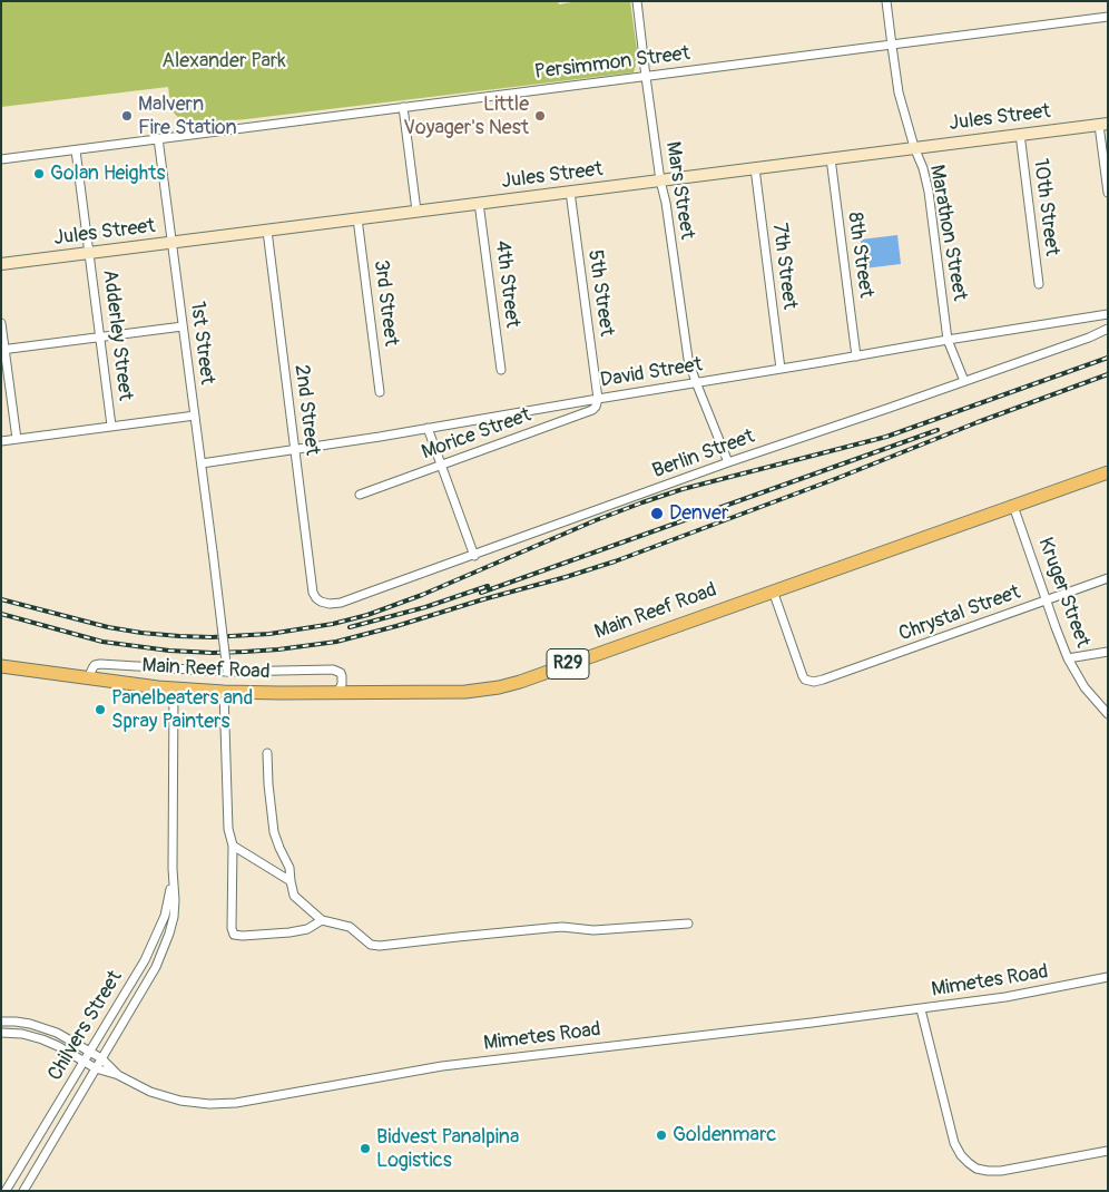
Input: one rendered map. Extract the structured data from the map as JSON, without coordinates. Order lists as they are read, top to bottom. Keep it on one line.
{"streets":{"main road":["Jules Street","Main Reef Road","R29"],"street":["Persimmon Street","Mars Street","10th Street","Marathon Street","8th Street","7th Street","4th Street","5th Street","3rd Street","Adderley Street","1st Street","David Street","2nd Street","Morice Street","Berlin Street","Kruger Street","Chrystal Street","Mimetes Road","Chilvers Street"]},"crossings":[["Persimmon Street","Mars Street"],["Persimmon Street","Marathon Street"],["Persimmon Street","Adderley Street"],["Persimmon Street","1st Street"],["Jules Street","Mars Street"],["Jules Street","10th Street"],["Jules Street","Marathon Street"],["Jules Street","8th Street"],["Jules Street","7th Street"],["Jules Street","4th Street"],["Jules Street","5th Street"],["Jules Street","3rd Street"],["Jules Street","Adderley Street"],["Jules Street","1st Street"],["Jules Street","2nd Street"],["Mars Street","David Street"],["Mars Street","Berlin Street"],["Marathon Street","David Street"],["8th Street","David Street"],["7th Street","David Street"],["5th Street","David Street"],["5th Street","Morice Street"],["1st Street","David Street"],["David Street","2nd Street"],["David Street","Morice Street"],["2nd Street","Berlin Street"],["Kruger Street","Main Reef Road"],["Kruger Street","Chrystal Street"],["Main Reef Road","Chrystal Street"],["Main Reef Road","Chilvers Street"],["Mimetes Road","Chilvers Street"]],"parks":["Alexander Park"],"places":["Malvern Fire Station","Little Voyager's Nest","Golan Heights","Denver","Panelbeaters and Spray Painters","Goldenmarc","Bidvest Panalpina Logistics"]}
